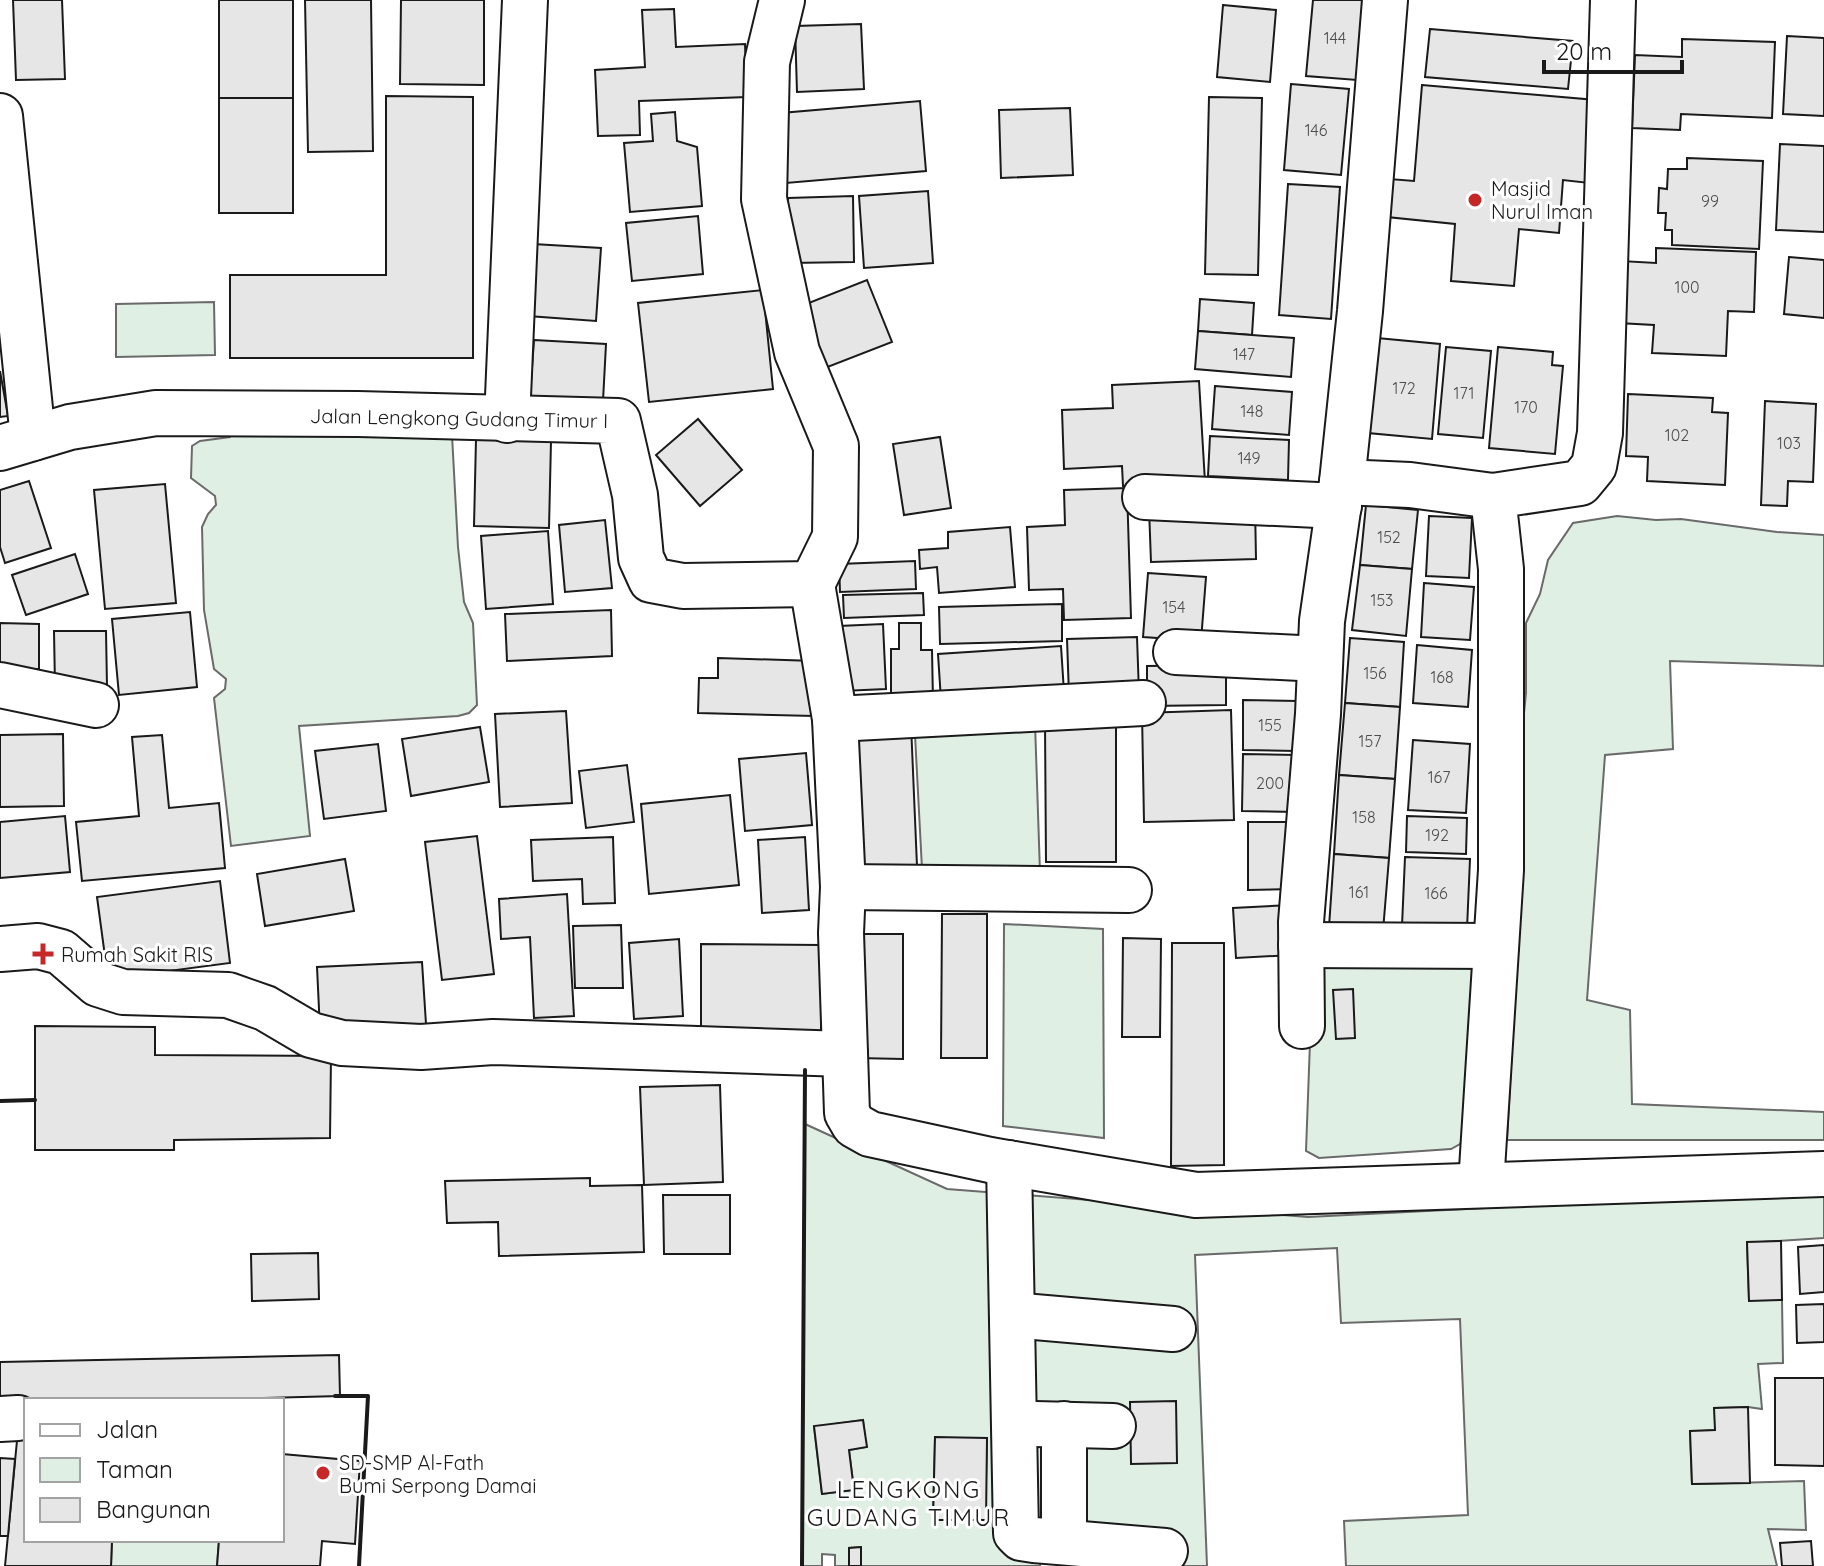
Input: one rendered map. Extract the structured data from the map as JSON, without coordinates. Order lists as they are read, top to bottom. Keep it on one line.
{"streets":{"street":["Jalan Lengkong Gudang Timur I"]},"districts":["LENGKONG GUDANG TIMUR"],"places":{"other":["Masjid Nurul Iman","SD-SMP Al-Fath Bumi Serpong Damai"],"health":["Rumah Sakit RIS"]},"house_numbers":["144","146","99","100","147","172","171","170","148","102","103","149","152","153","154","156","168","155","157","167","200","158","192","161","166"],"legend":["Jalan","Taman","Bangunan"],"scale_bar":"20 m"}
